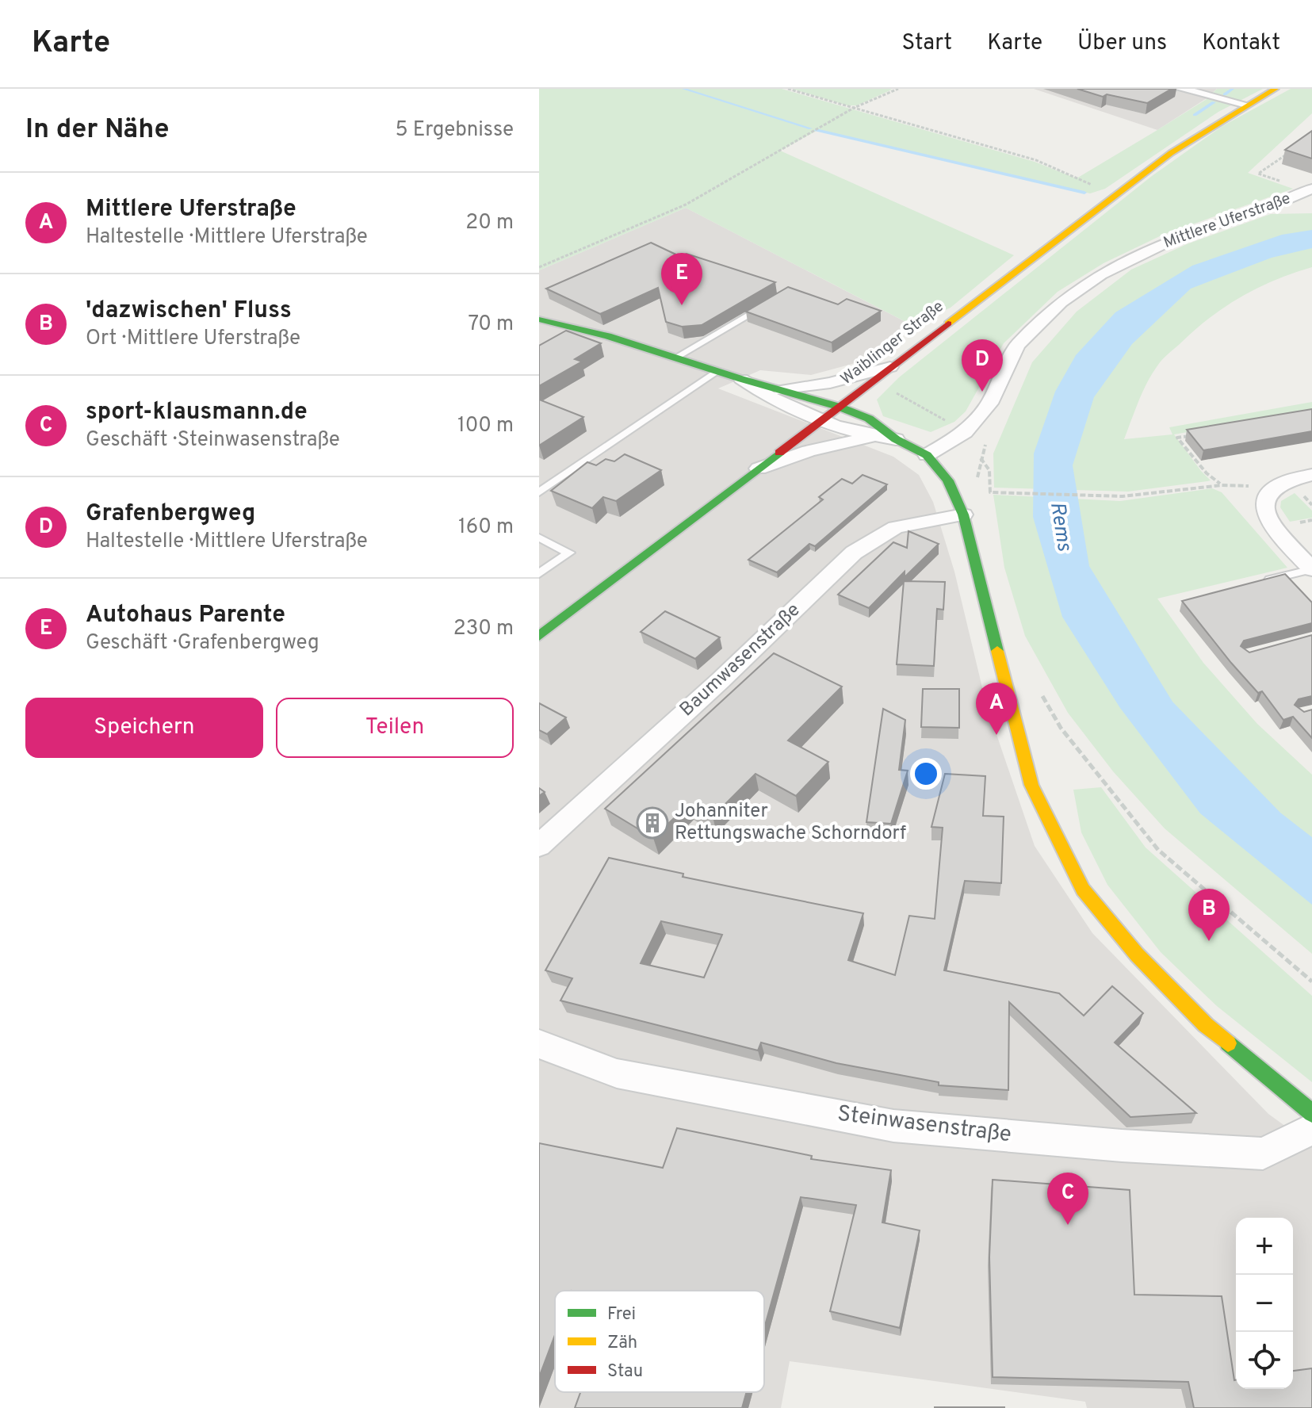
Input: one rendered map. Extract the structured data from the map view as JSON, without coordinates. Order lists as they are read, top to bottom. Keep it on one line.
{"streets":{"main road":["Waiblinger Straße"],"street":["Mittlere Uferstraße","Baumwasenstraße","Steinwasenstraße"]},"water":["Rems"],"places":{"building":["Johanniter Rettungswache Schorndorf"]},"legend":["Frei","Zäh","Stau"],"page":{"header":"Karte","nav":["Start","Karte","Über uns","Kontakt"],"heading":["In der Nähe","5 Ergebnisse"],"list":[{"mark":"A","name":"Mittlere Uferstraße","note":"Haltestelle · Mittlere Uferstraße","value":"20 m"},{"mark":"B","name":"'dazwischen' Fluss","note":"Ort · Mittlere Uferstraße","value":"70 m"},{"mark":"C","name":"sport-klausmann.de","note":"Geschäft · Steinwasenstraße","value":"100 m"},{"mark":"D","name":"Grafenbergweg","note":"Haltestelle · Mittlere Uferstraße","value":"160 m"},{"mark":"E","name":"Autohaus Parente","note":"Geschäft · Grafenbergweg","value":"230 m"}],"pins":["E","D","A","B","C"],"buttons":["Speichern","Teilen"],"map_buttons":["+","−"]}}
